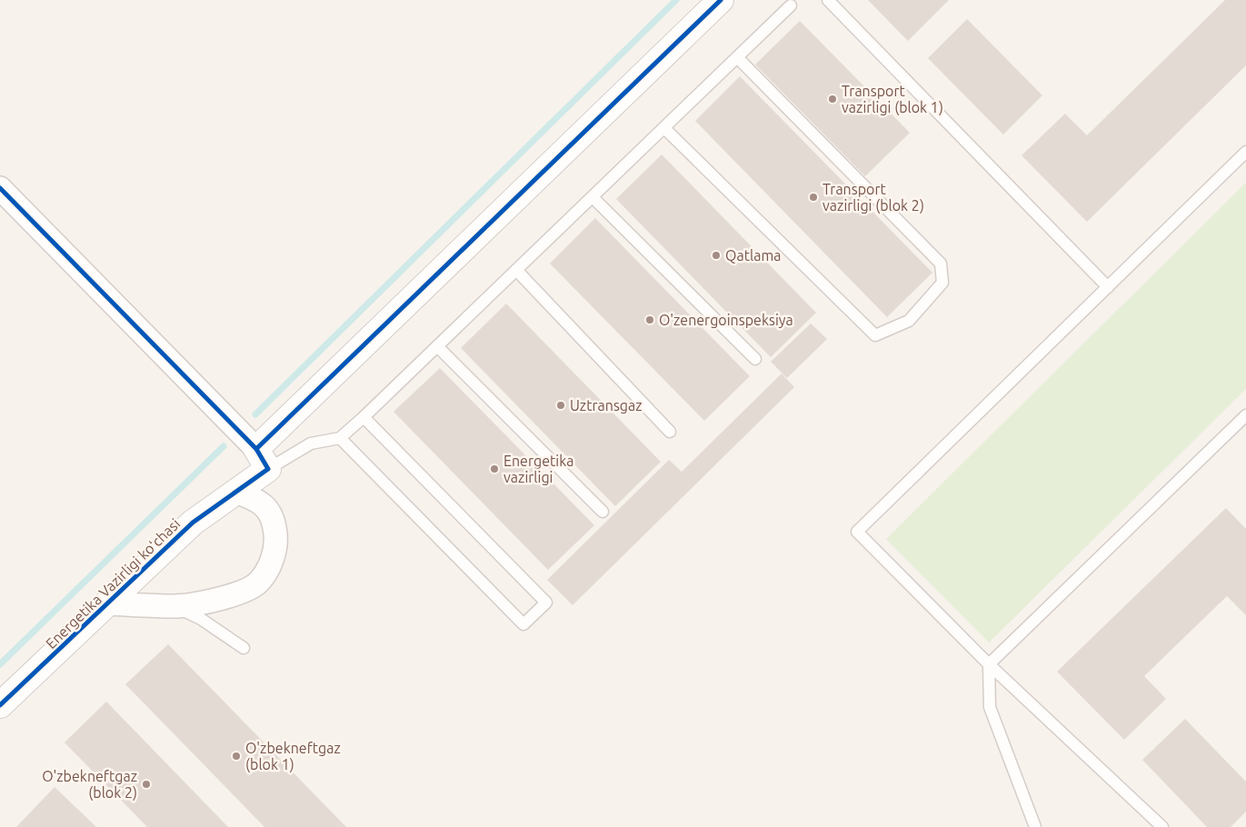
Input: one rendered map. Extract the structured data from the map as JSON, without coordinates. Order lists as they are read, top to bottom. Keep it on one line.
{"streets":{"street":["Energetika Vazirligi koʻchasi"]},"places":["Transport vazirligi (blok 1)","Transport vazirligi (blok 2)","Qatlama","O'zenergoinspeksiya","Uztransgaz","Energetika vazirligi","O'zbekneftgaz (blok 1)","O'zbekneftgaz (blok 2)"]}
